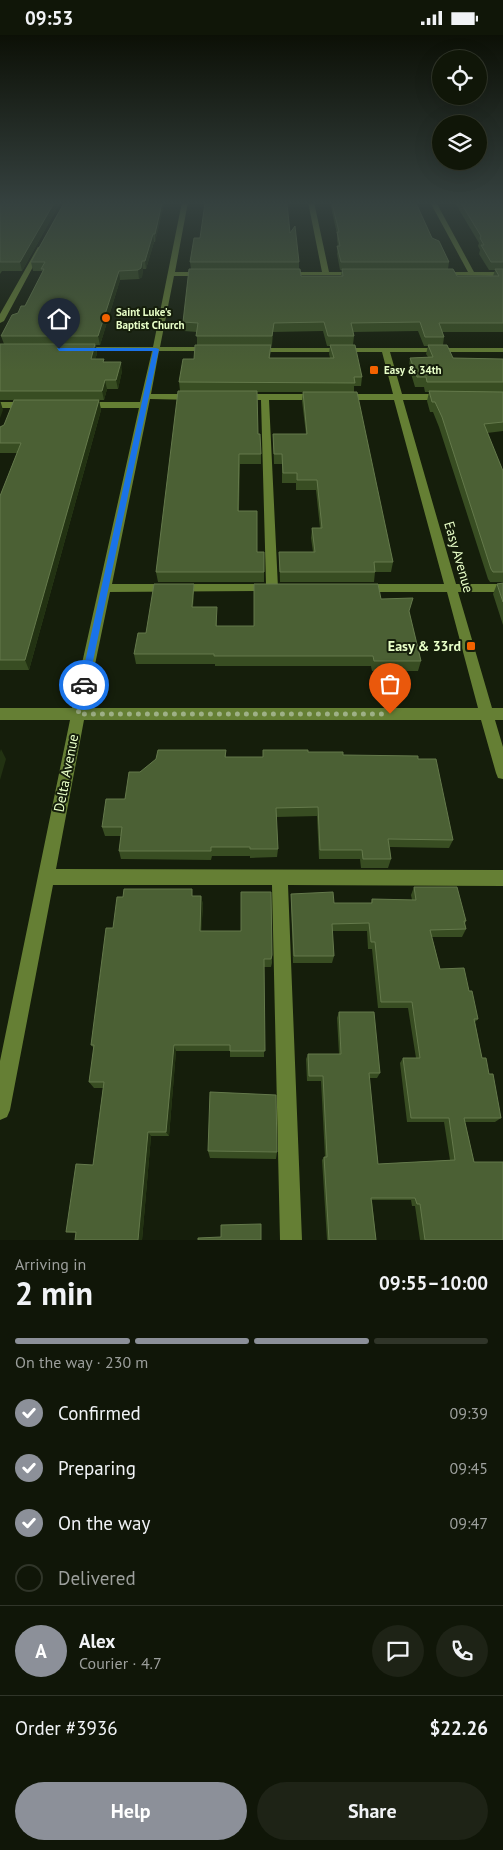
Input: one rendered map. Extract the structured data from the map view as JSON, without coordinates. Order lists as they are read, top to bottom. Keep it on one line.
{"streets":{"street":["Easy Avenue","Delta Avenue"]},"places":{"other":["Saint Luke's Baptist Church"],"transit":["Easy & 34th","Easy & 33rd"]},"page":{"status":"09:53","heading":["2 min","Arriving in","09:55–10:00"],"panel":["Alex","Courier · 4.7","Order #3936","$22.26"],"bar":"On the way · 230 m","list":[["Confirmed","09:39"],["Preparing","09:45"],["On the way","09:47"],"Delivered"],"round":"A","buttons":["Help","Share"]}}
